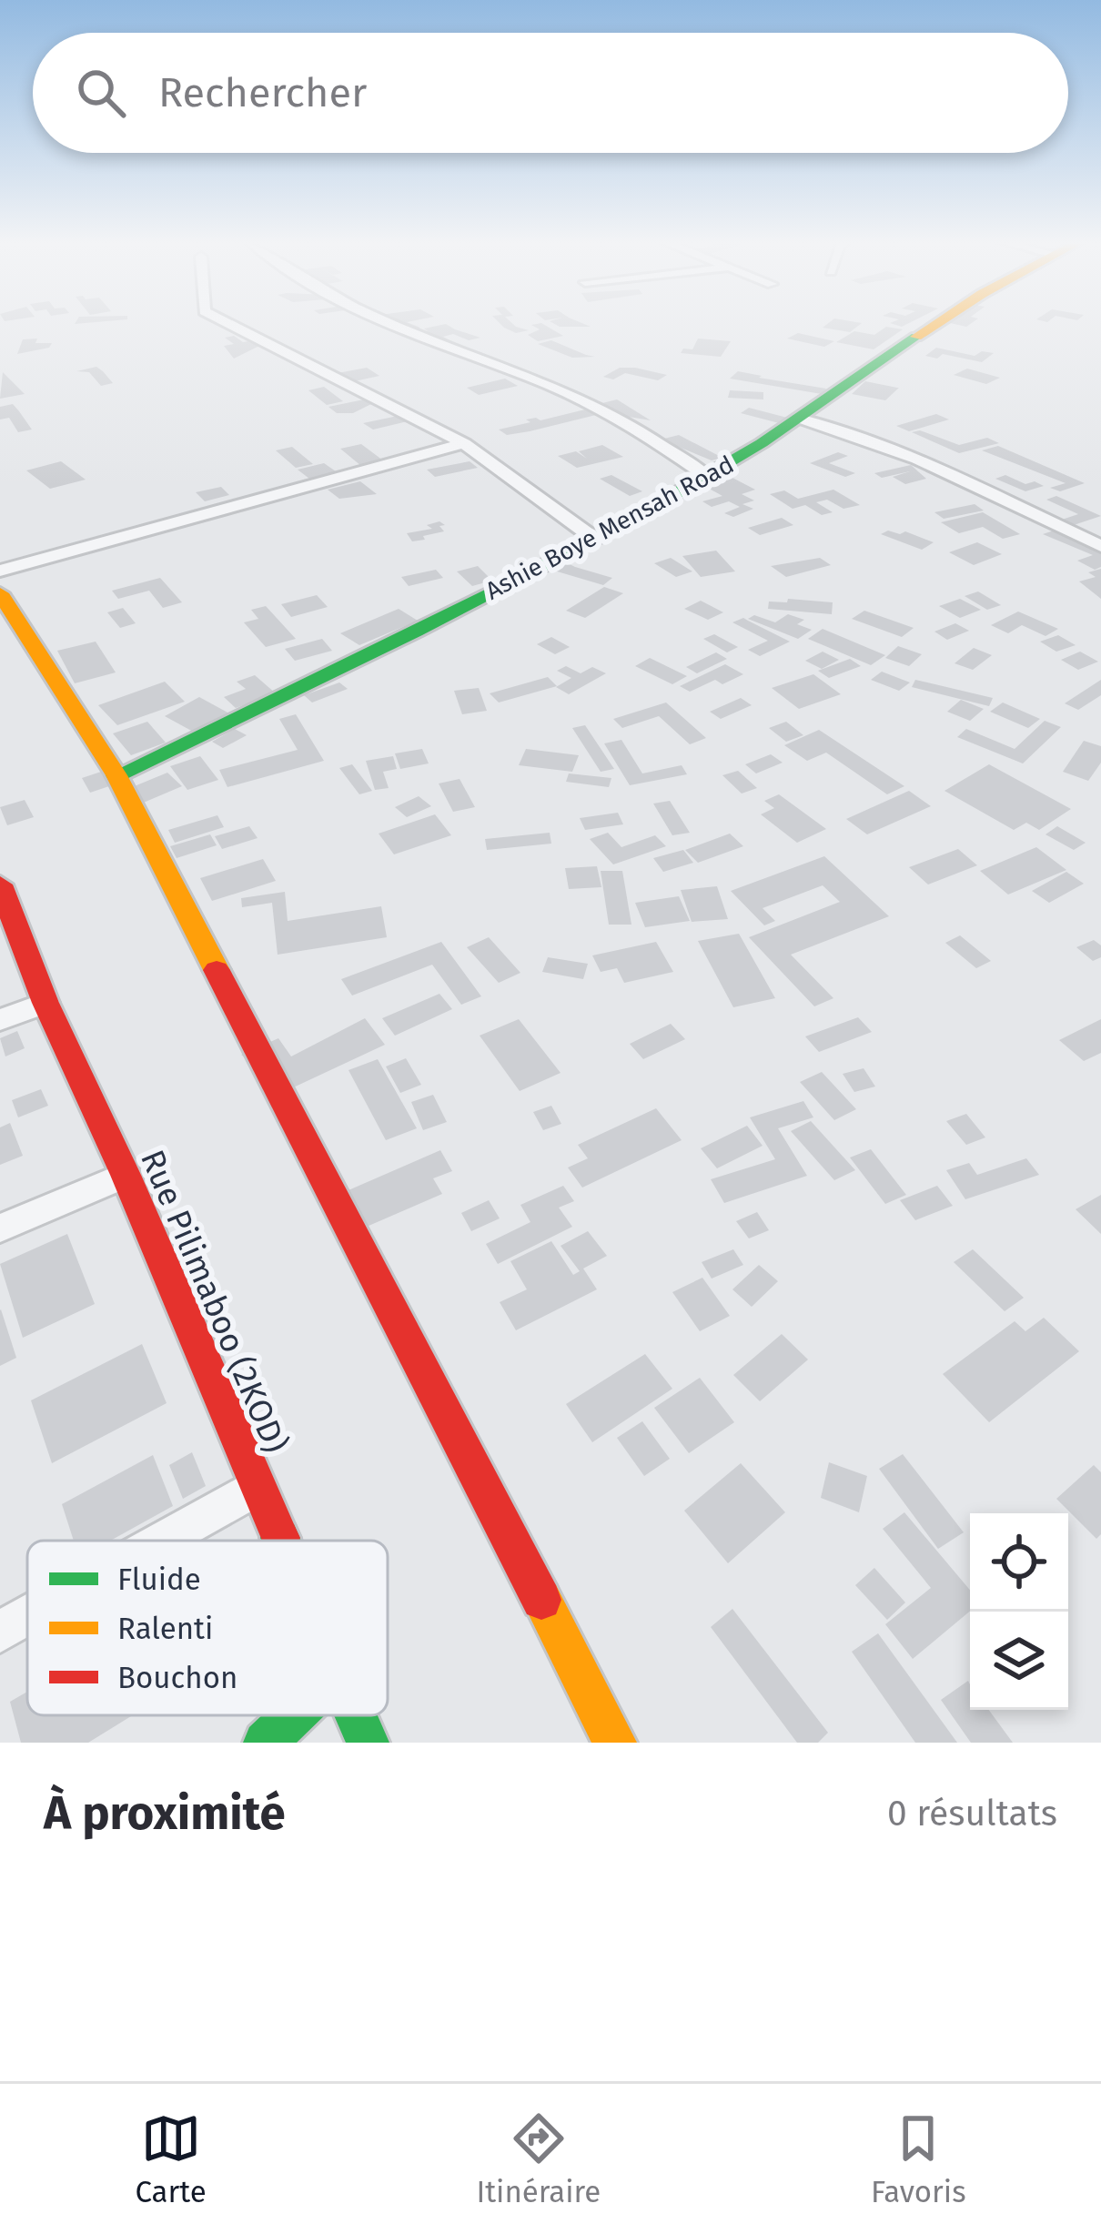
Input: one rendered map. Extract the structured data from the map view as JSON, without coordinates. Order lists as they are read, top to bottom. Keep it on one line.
{"streets":{"street":["Ashie Boye Mensah Road","Rue Pilimaboo (2KOD)"]},"legend":["Fluide","Ralenti","Bouchon"],"page":{"search":"Rechercher","heading":["À proximité","0 résultats"],"nav":["Carte","Itinéraire","Favoris"]}}
